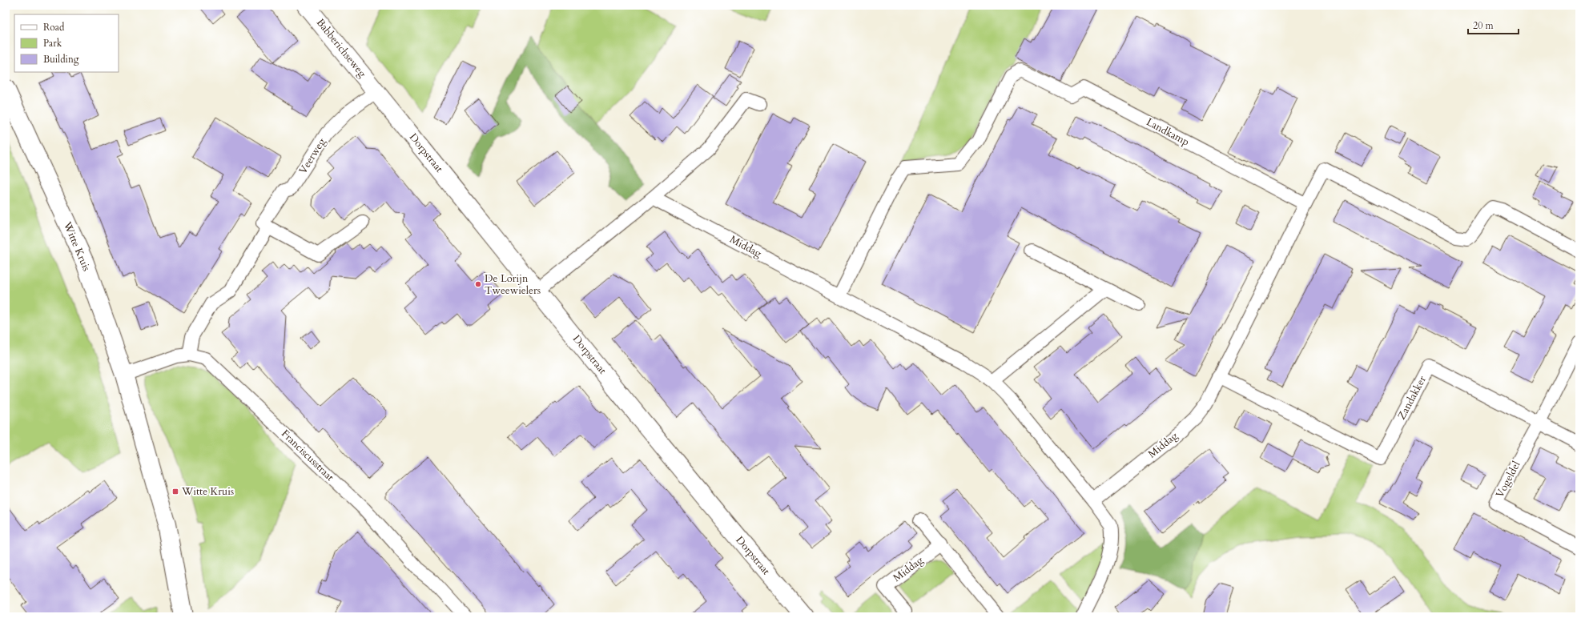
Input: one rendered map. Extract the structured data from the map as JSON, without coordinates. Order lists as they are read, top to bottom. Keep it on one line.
{"streets":{"main road":["Babberichseweg","Dorpstraat","Witte Kruis"],"street":["Landkamp","Veerweg","Middag","Zandakker","Franciscusstraat","Vogeldel"]},"crossings":[["Babberichseweg","Dorpstraat"],["Babberichseweg","Veerweg"],["Landkamp","Middag"],["Dorpstraat","Veerweg"],["Witte Kruis","Franciscusstraat"],["Middag","Zandakker"],["Zandakker","Vogeldel"]],"places":{"other":["De Lorijn Tweewielers"],"transit":["Witte Kruis"]},"legend":["Road","Park","Building"],"scale_bar":"20 m"}
